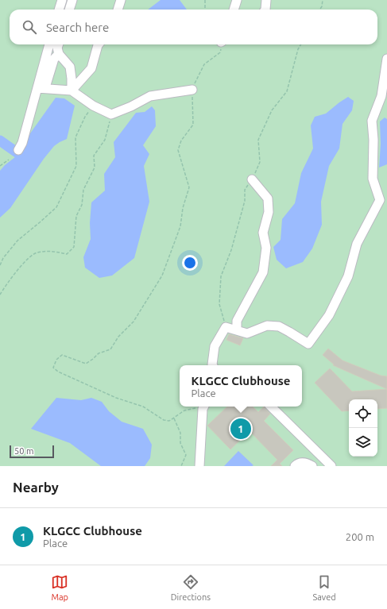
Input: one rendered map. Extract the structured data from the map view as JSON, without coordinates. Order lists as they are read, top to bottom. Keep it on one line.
{"scale_bar":"50 m","page":{"search":"Search here","popup":["KLGCC Clubhouse","Place"],"pins":"1","scale":"50 m","heading":"Nearby","list":[{"mark":"1","name":"KLGCC Clubhouse","note":"Place","value":"200 m"}],"nav":["Map","Directions","Saved"]}}
